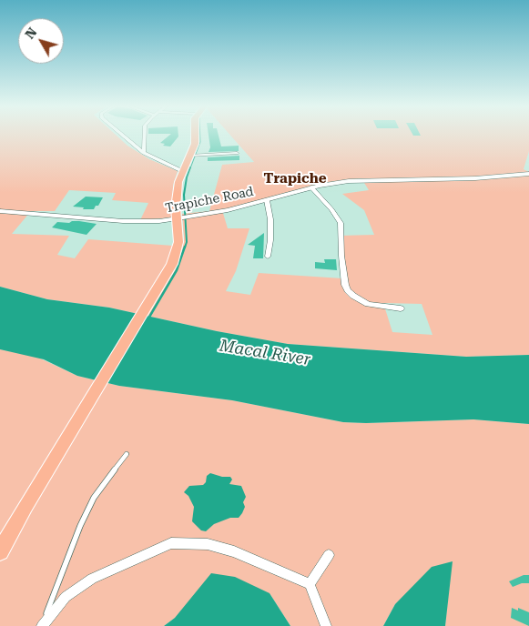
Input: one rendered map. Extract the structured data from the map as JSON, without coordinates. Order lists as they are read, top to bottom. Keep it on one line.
{"streets":{"street":["Trapiche Road"]},"districts":["Trapiche"],"water":["Macal River"],"north":"top left"}
